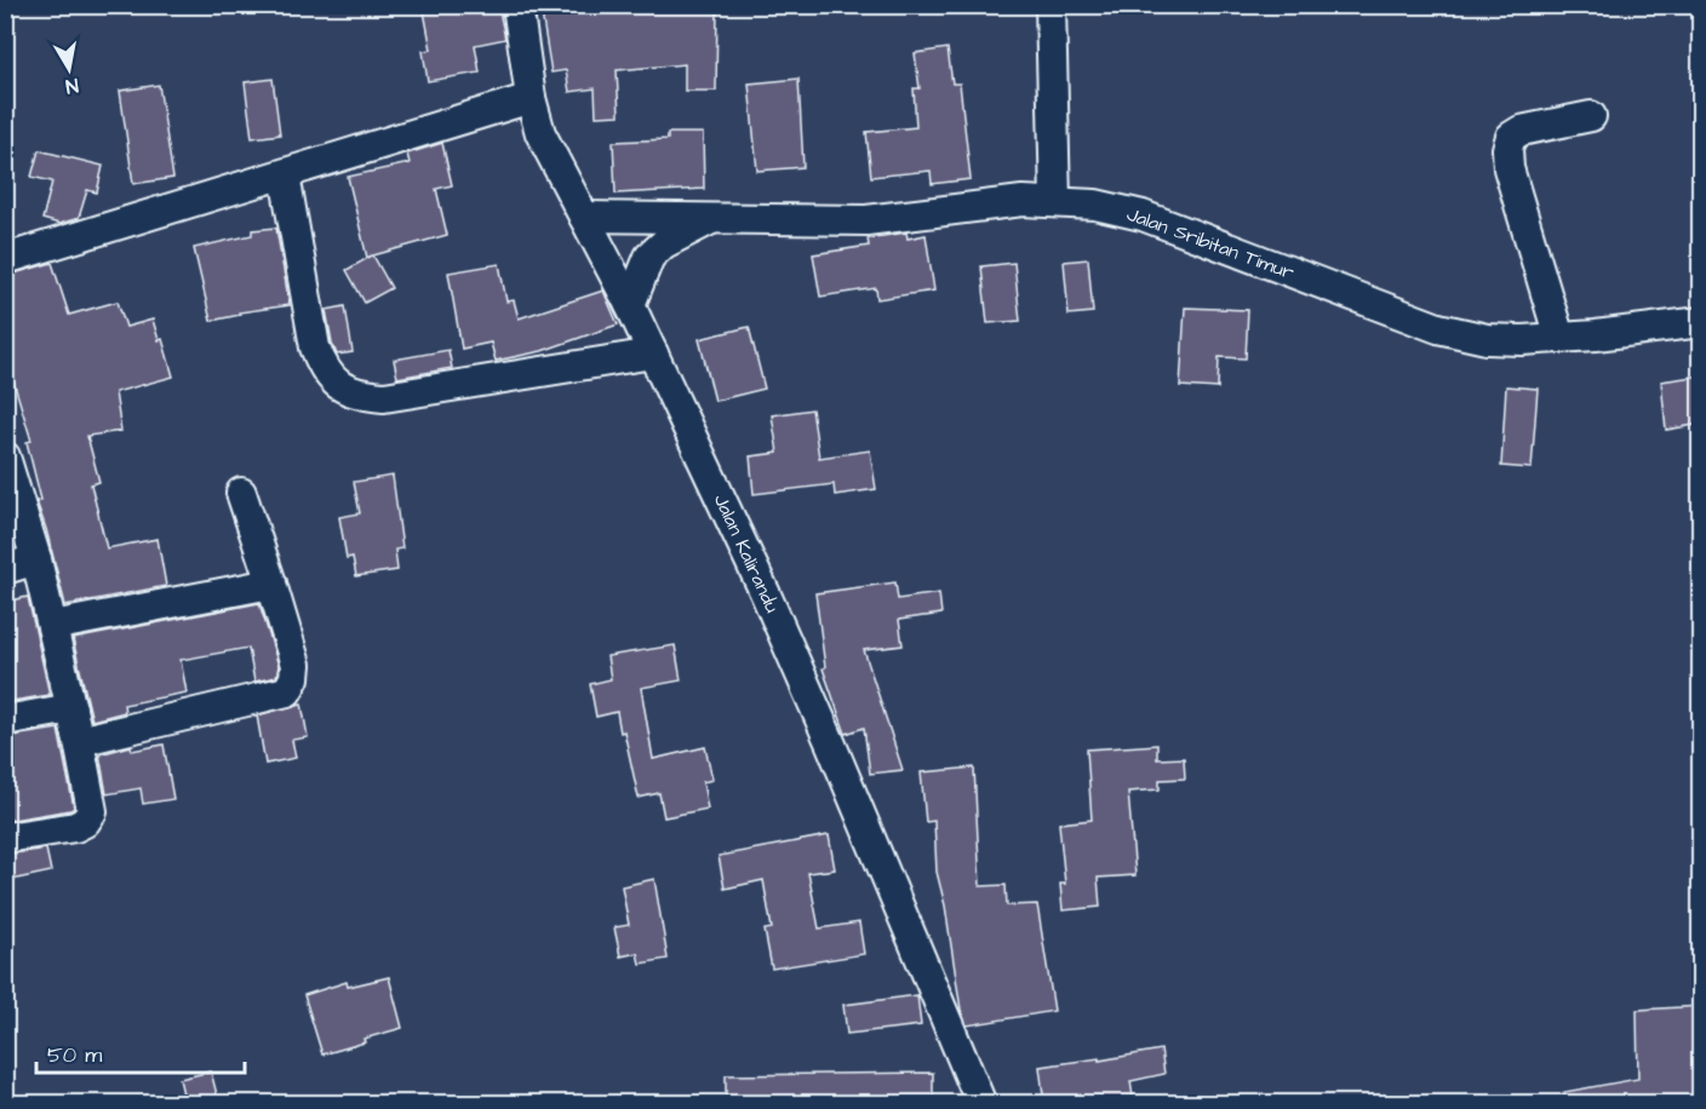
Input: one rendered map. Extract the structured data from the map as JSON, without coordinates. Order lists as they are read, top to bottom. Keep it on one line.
{"streets":{"street":["Jalan Sribitan Timur","Jalan Kalirandu"]},"crossings":[["Jalan Sribitan Timur","Jalan Kalirandu"]],"scale_bar":"50 m","north":"bottom"}
